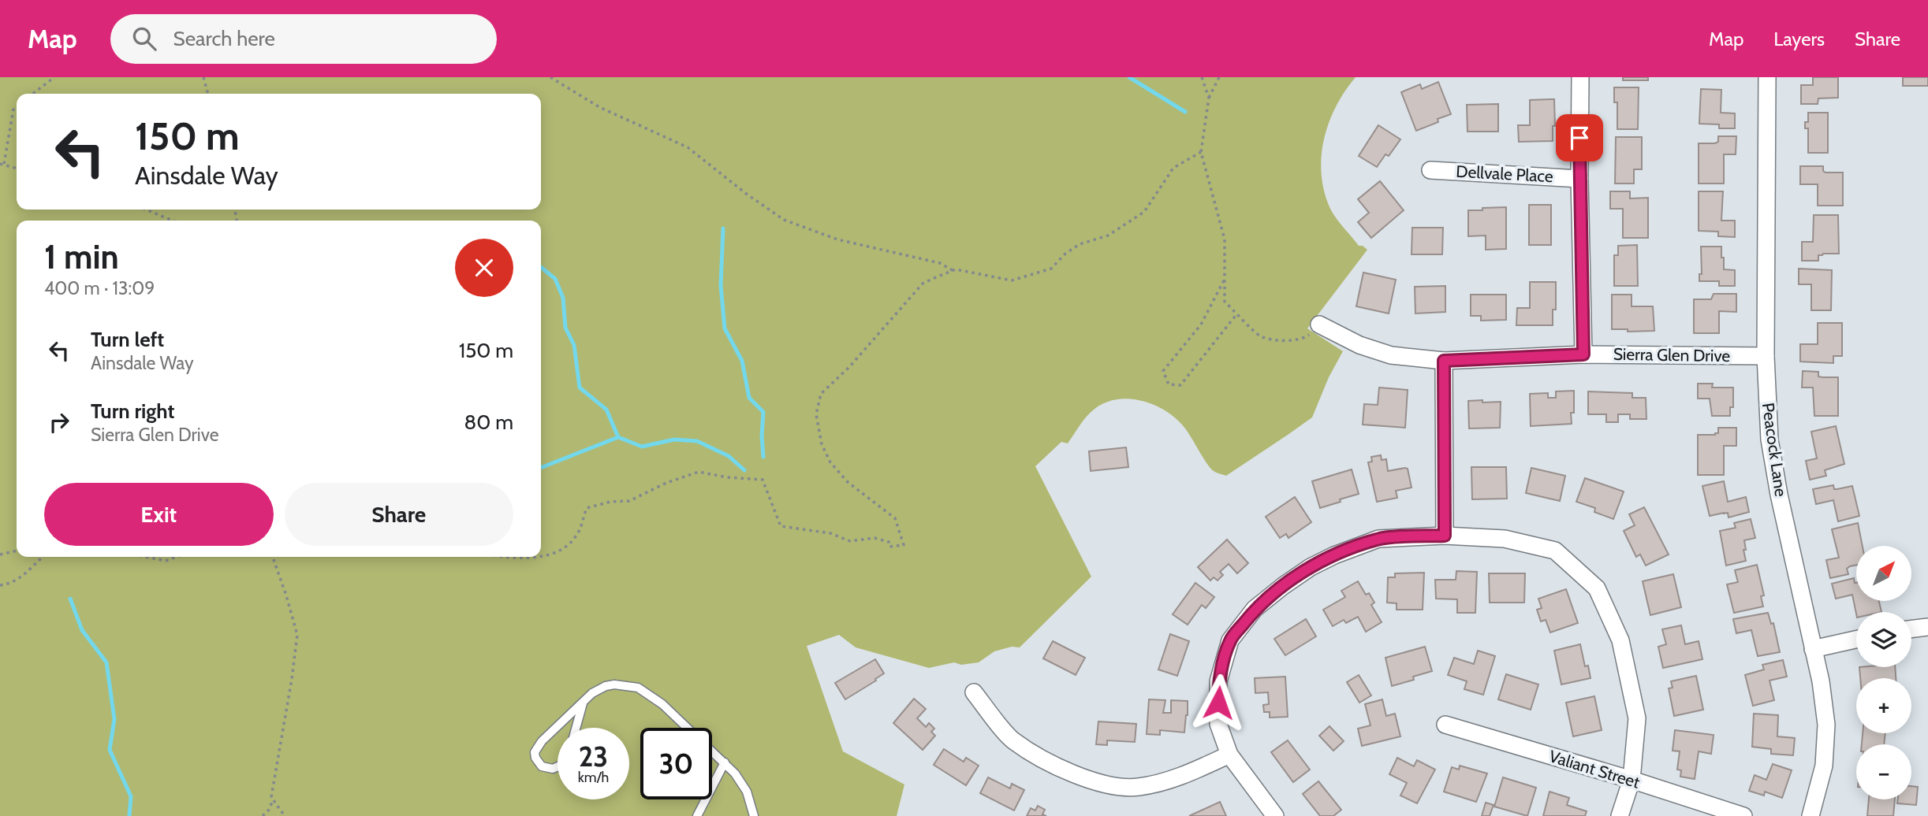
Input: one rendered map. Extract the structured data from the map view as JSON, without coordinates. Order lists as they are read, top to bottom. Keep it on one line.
{"streets":{"street":["Dellvale Place","Sierra Glen Drive","Peacock Lane","Valiant Street"]},"crossings":[["Sierra Glen Drive","Peacock Lane"]],"north":"top right","page":{"header":"Map","search":"Search here","nav":["Map","Layers","Share"],"turn":["150 m","Ainsdale Way"],"heading":["1 min","400 m · 13:09"],"list":[{"name":"Turn left","note":"Ainsdale Way","value":"150 m"},{"name":"Turn right","note":"Sierra Glen Drive","value":"80 m"}],"buttons":["Exit","Share"],"map_buttons":["+","−"],"speed":"23 km/h","limit":"30"}}
